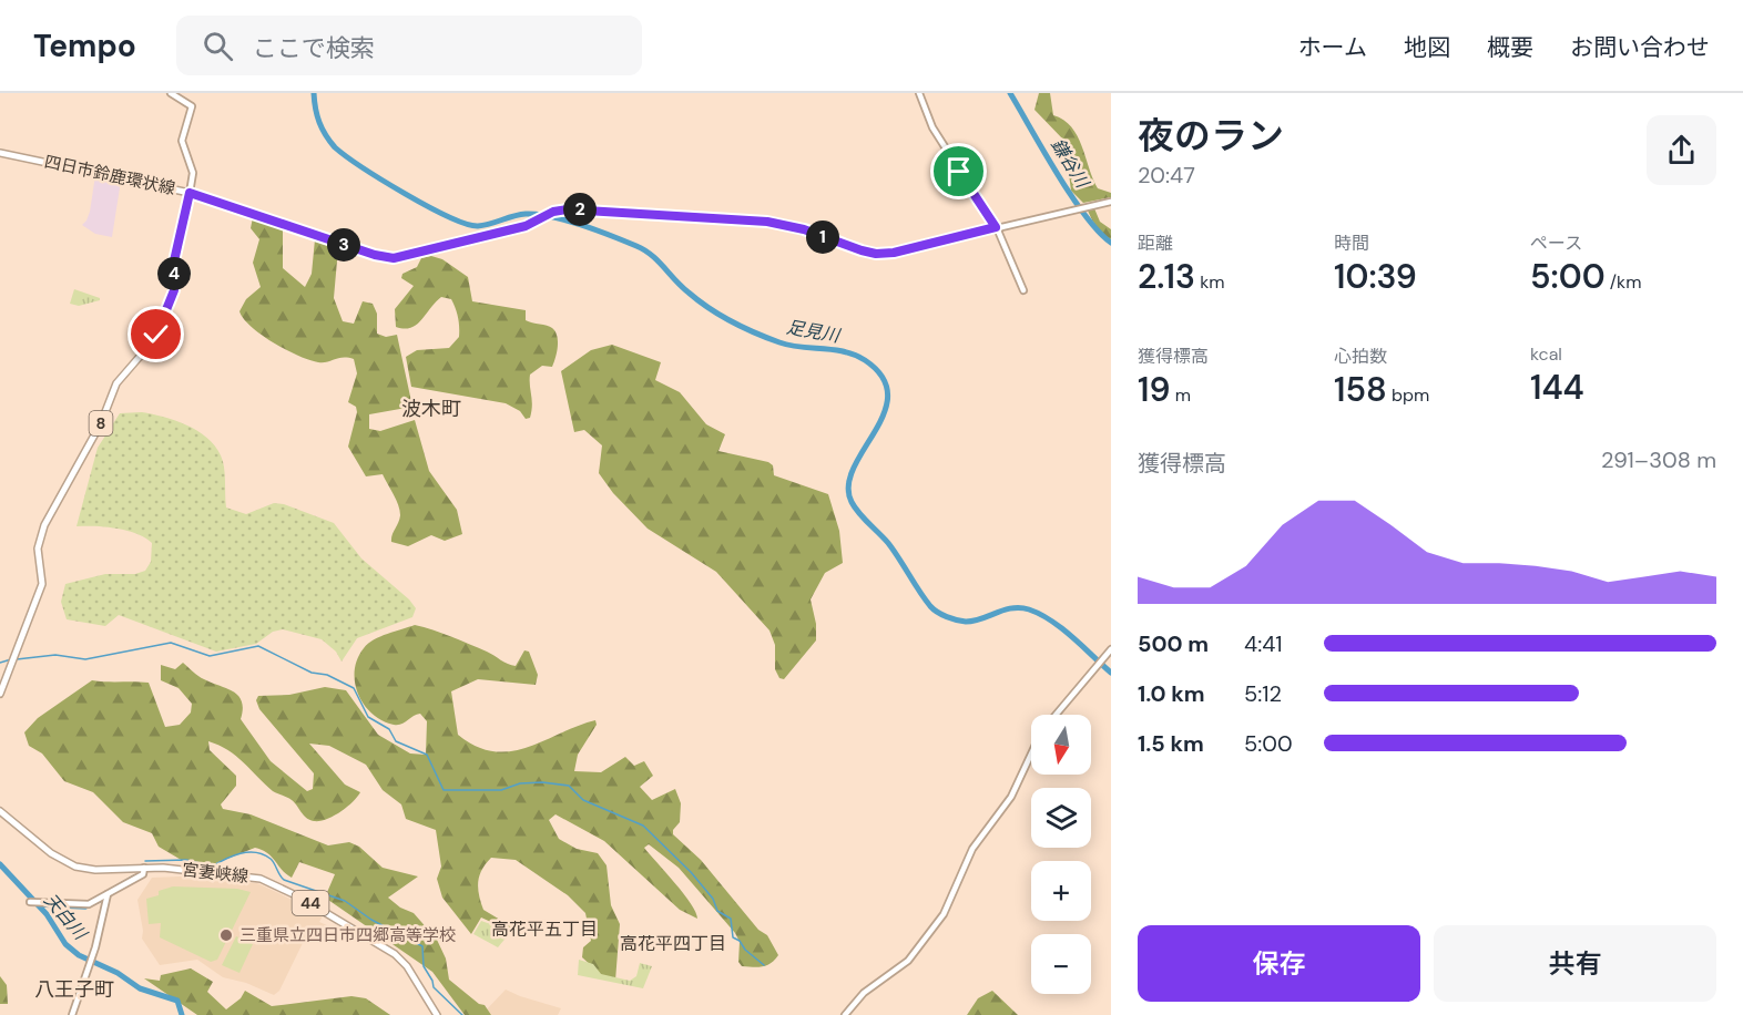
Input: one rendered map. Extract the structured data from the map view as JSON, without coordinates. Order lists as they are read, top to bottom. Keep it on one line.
{"streets":{"main road":["四日市鈴鹿環状線","8","宮妻峡線","44"]},"districts":["波木町","高花平五丁目","高花平四丁目","八王子町"],"water":["鎌谷川","足見川","天白川"],"places":["三重県立四日市四郷高等学校"],"north":"bottom","page":{"header":"Tempo","search":"ここで検索","nav":["ホーム","地図","概要","お問い合わせ"],"heading":["夜のラン","20:47"],"pins":["2","1","3","4"],"stats":[["距離","2.13 km"],["時間","10:39"],["ペース","5:00 /km"],["獲得標高","19 m"],["心拍数","158 bpm"],["kcal","144"]],"chart":["獲得標高","291–308 m"],"list":[{"name":"500 m","note":"4:41"},{"name":"1.0 km","note":"5:12"},{"name":"1.5 km","note":"5:00"}],"map_buttons":["+","−"],"buttons":["保存","共有"]}}
